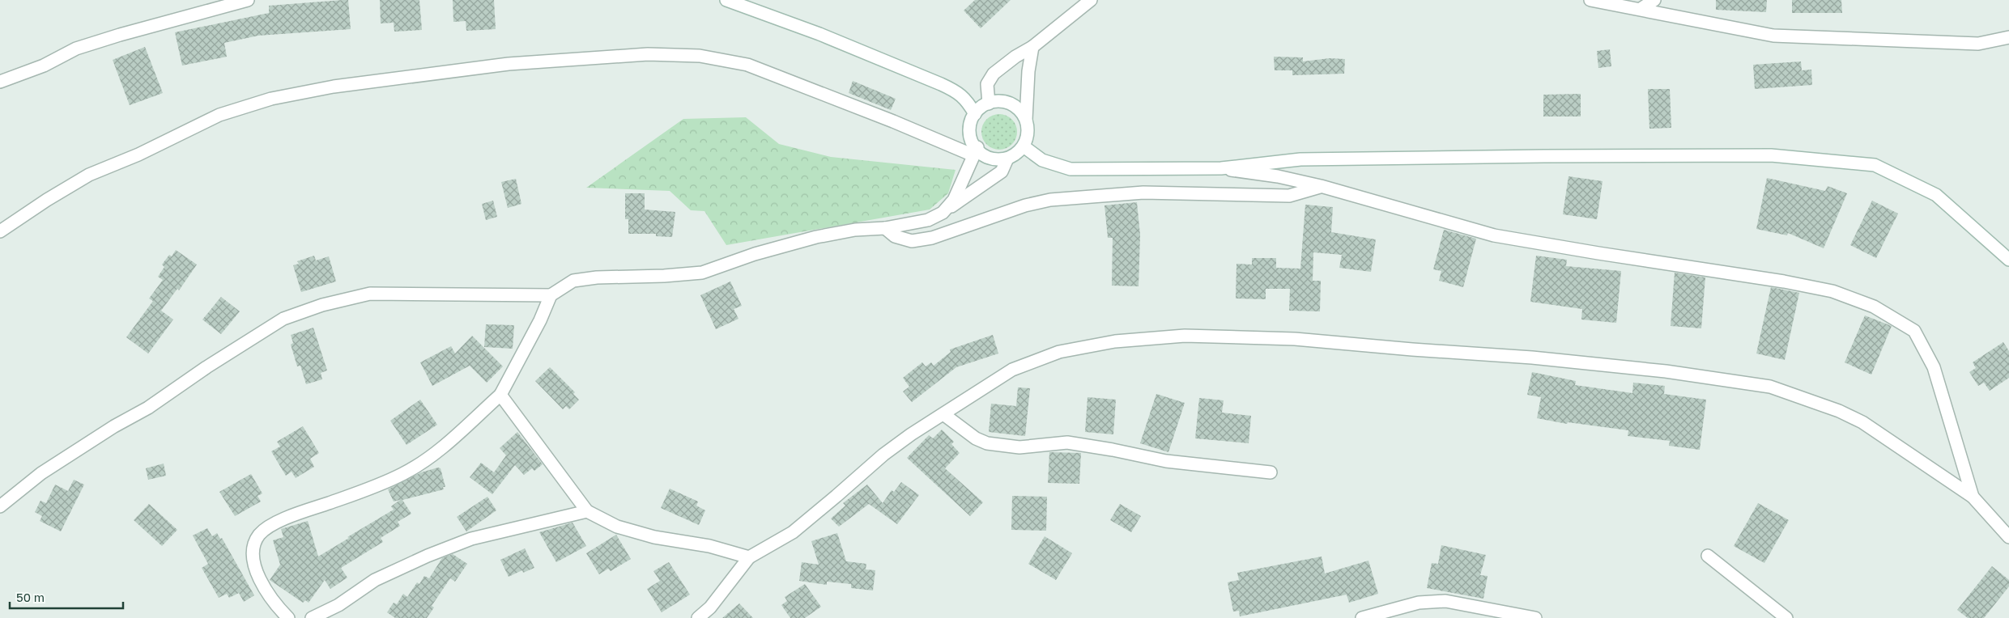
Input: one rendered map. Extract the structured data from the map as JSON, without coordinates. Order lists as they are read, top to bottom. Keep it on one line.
{"scale_bar":"50 m"}
